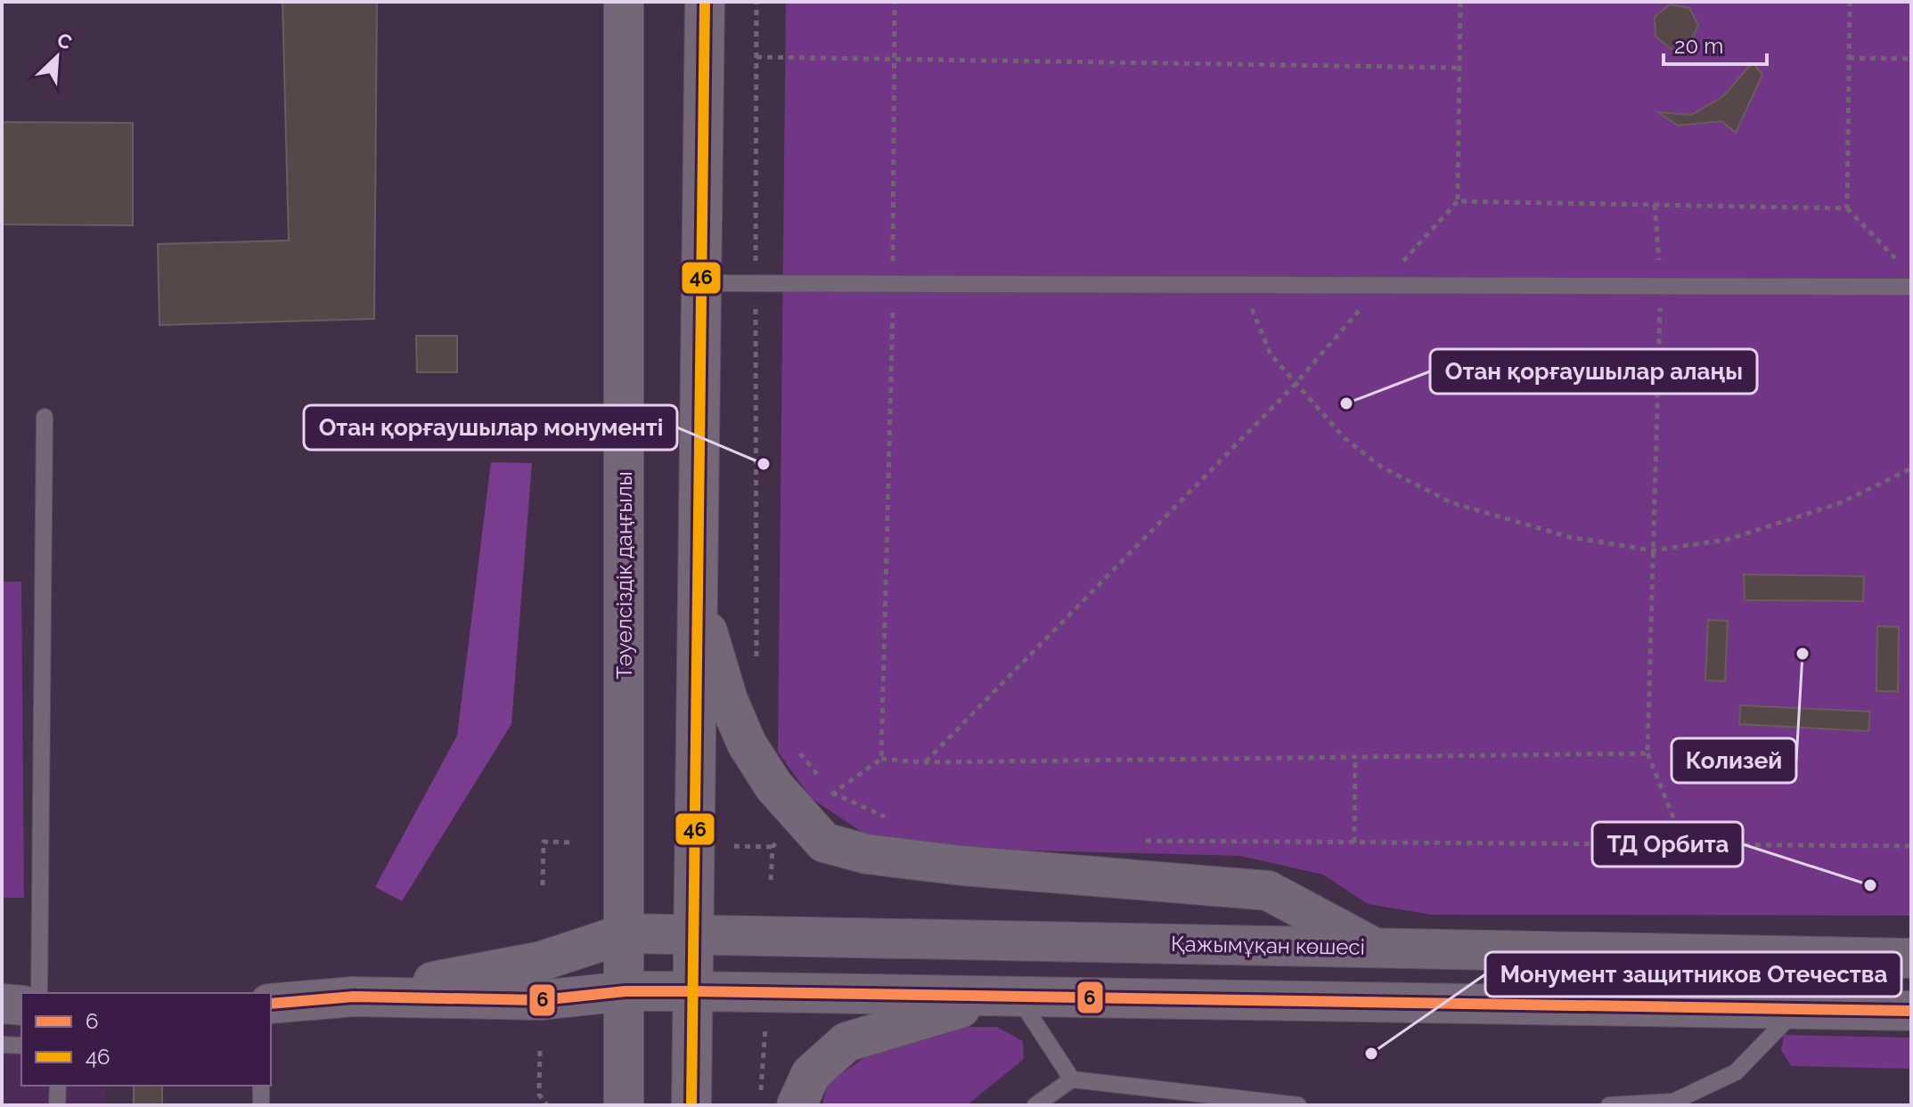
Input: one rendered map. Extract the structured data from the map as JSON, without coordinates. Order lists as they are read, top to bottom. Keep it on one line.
{"streets":{"main road":["Тәуелсіздік даңғылы","Қажымұқан көшесі"]},"crossings":[["Тәуелсіздік даңғылы","Қажымұқан көшесі"]],"places":["Отан қорғаушылар алаңы","Отан қорғаушылар монументі","Колизей","ТД Орбита","Монумент защитников Отечества"],"lines":["transit line 46","transit line 6"],"legend":["6","46"],"scale_bar":"20 m","north":"top right"}
